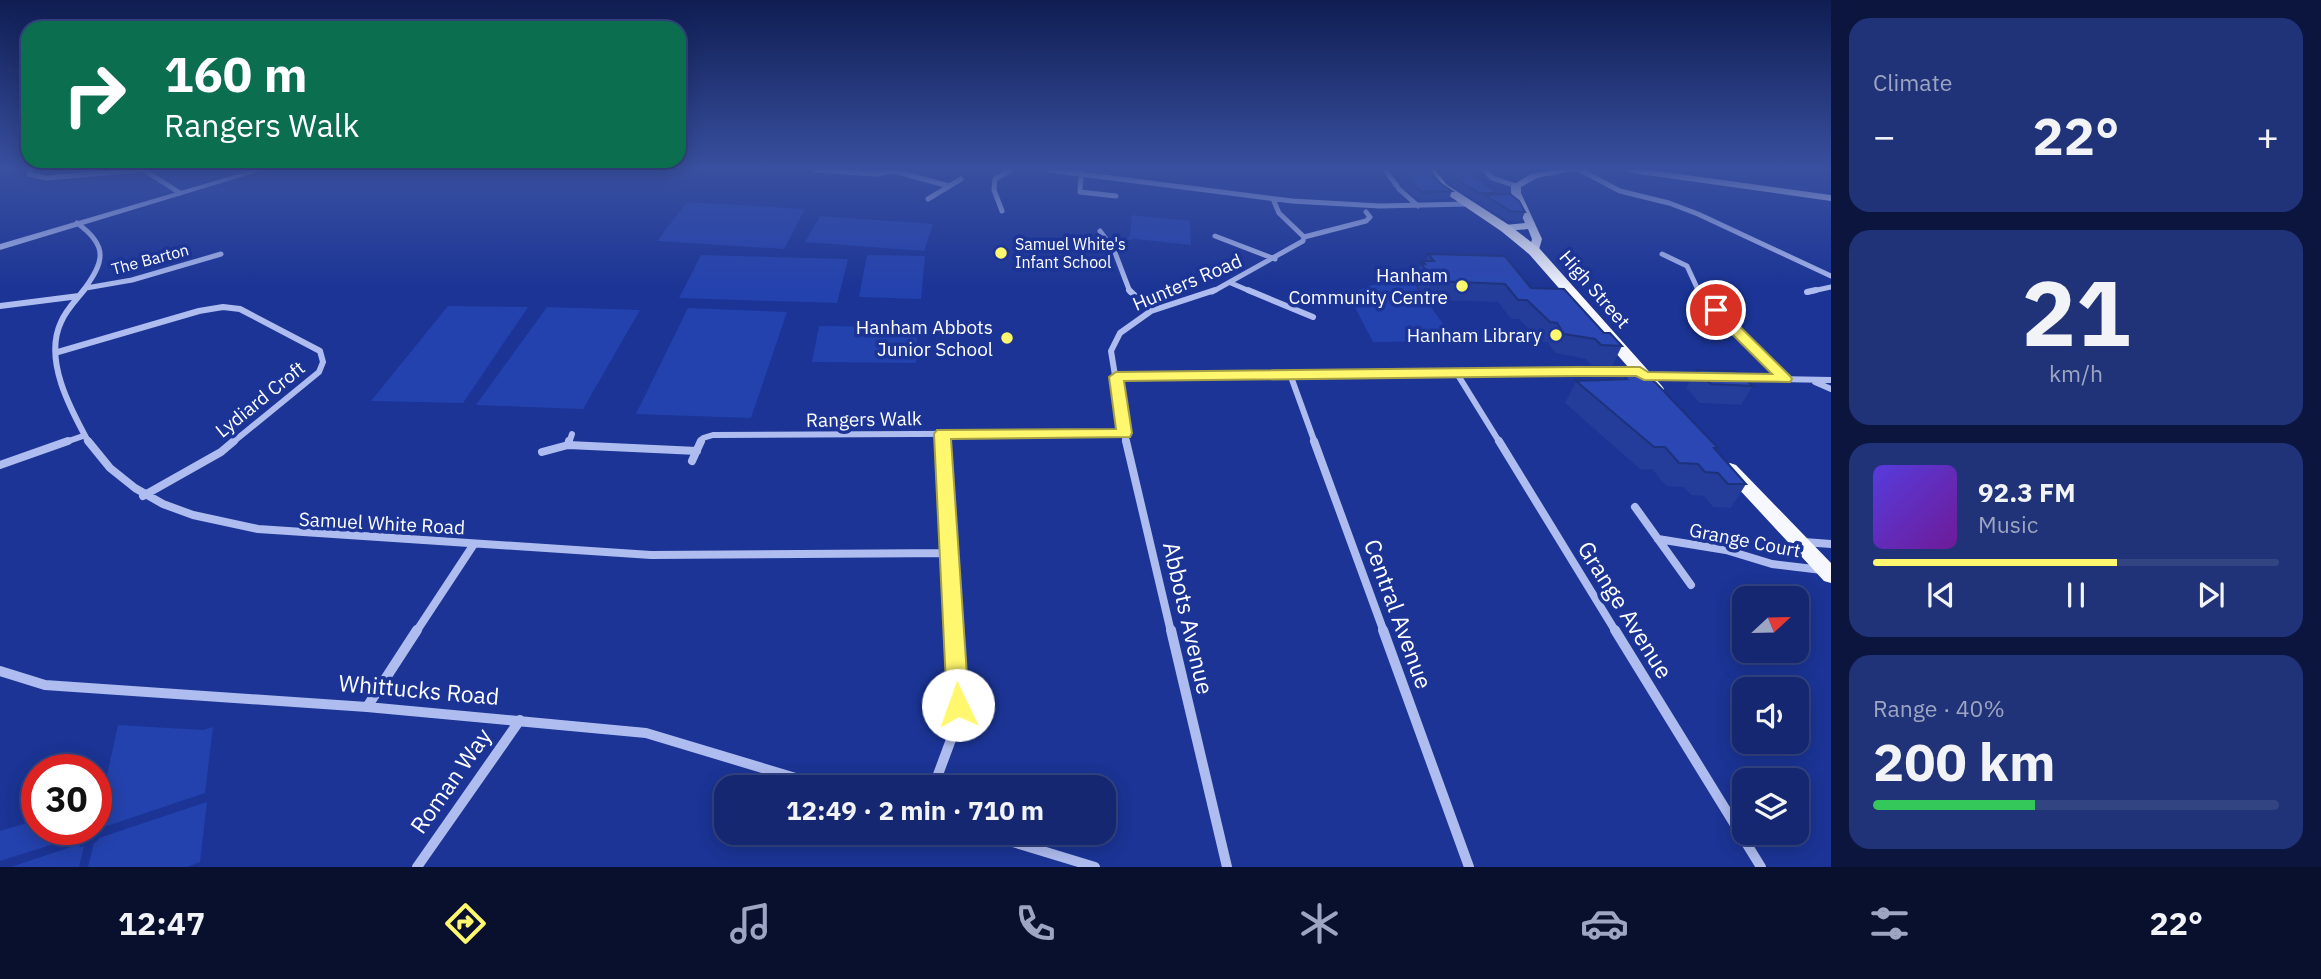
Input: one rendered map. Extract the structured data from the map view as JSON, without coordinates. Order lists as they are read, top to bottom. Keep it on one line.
{"streets":{"main road":["High Street"],"street":["The Barton","Hunters Road","Lydiard Croft","Rangers Walk","Samuel White Road","Grange Court","Grange Avenue","Central Avenue","Abbots Avenue","Whittucks Road","Roman Way"]},"crossings":[["The Barton","Samuel White Road"],["Hunters Road","Abbots Avenue"],["Lydiard Croft","Samuel White Road"],["Rangers Walk","Abbots Avenue"],["Whittucks Road","Roman Way"]],"places":["Samuel White's Infant School","Hanham Community Centre","Hanham Library","Hanham Abbots Junior School"],"north":"right","page":{"tile":["Climate",["21","km/h"],["Range · 40%","200 km"]],"turn":["160 m","Rangers Walk"],"heat":["−","22°","+"],"song":["92.3 FM","Music"],"limit":"30","trip":"12:49 · 2 min · 710 m","tabs":["12:47","22°"]}}
